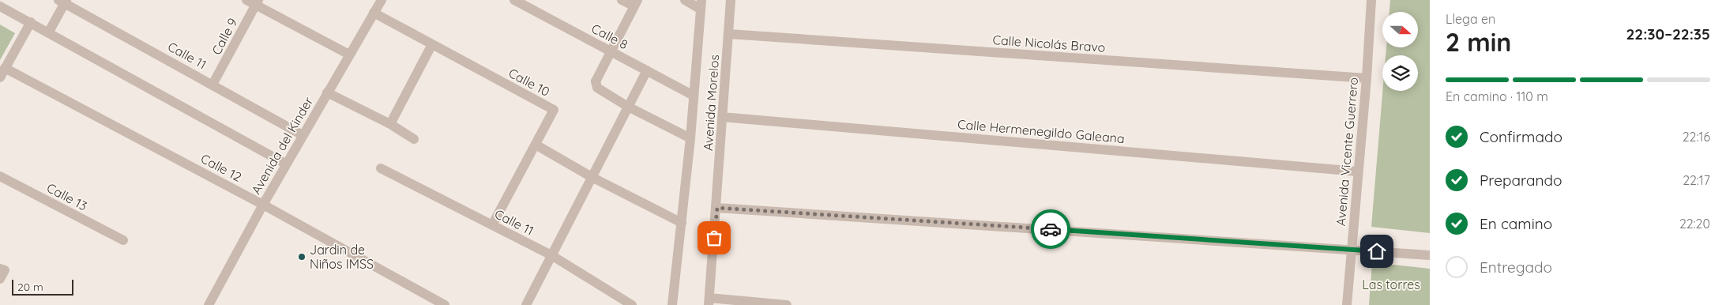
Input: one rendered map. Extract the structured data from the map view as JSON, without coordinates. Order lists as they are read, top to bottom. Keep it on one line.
{"streets":{"street":["Calle 9","Calle 8","Calle Nicolás Bravo","Calle 11","Calle 10","Avenida Morelos","Calle Hermenegildo Galeana","Avenida del Kinder","Avenida Vicente Guerrero","Calle 12","Calle 13"]},"crossings":[["Calle 9","Calle 11"],["Calle Nicolás Bravo","Avenida Morelos"],["Calle Nicolás Bravo","Avenida Vicente Guerrero"],["Calle 11","Avenida del Kinder"],["Calle 10","Avenida del Kinder"],["Avenida Morelos","Calle Hermenegildo Galeana"],["Calle Hermenegildo Galeana","Avenida Vicente Guerrero"],["Avenida del Kinder","Calle 12"]],"parks":["Las torres"],"places":["Jardin de Niños IMSS"],"scale_bar":"20 m","north":"right","page":{"heading":["2 min","Llega en","22:30–22:35"],"bar":"En camino · 110 m","list":[["Confirmado","22:16"],["Preparando","22:17"],["En camino","22:20"],"Entregado"],"scale":"20 m"}}
